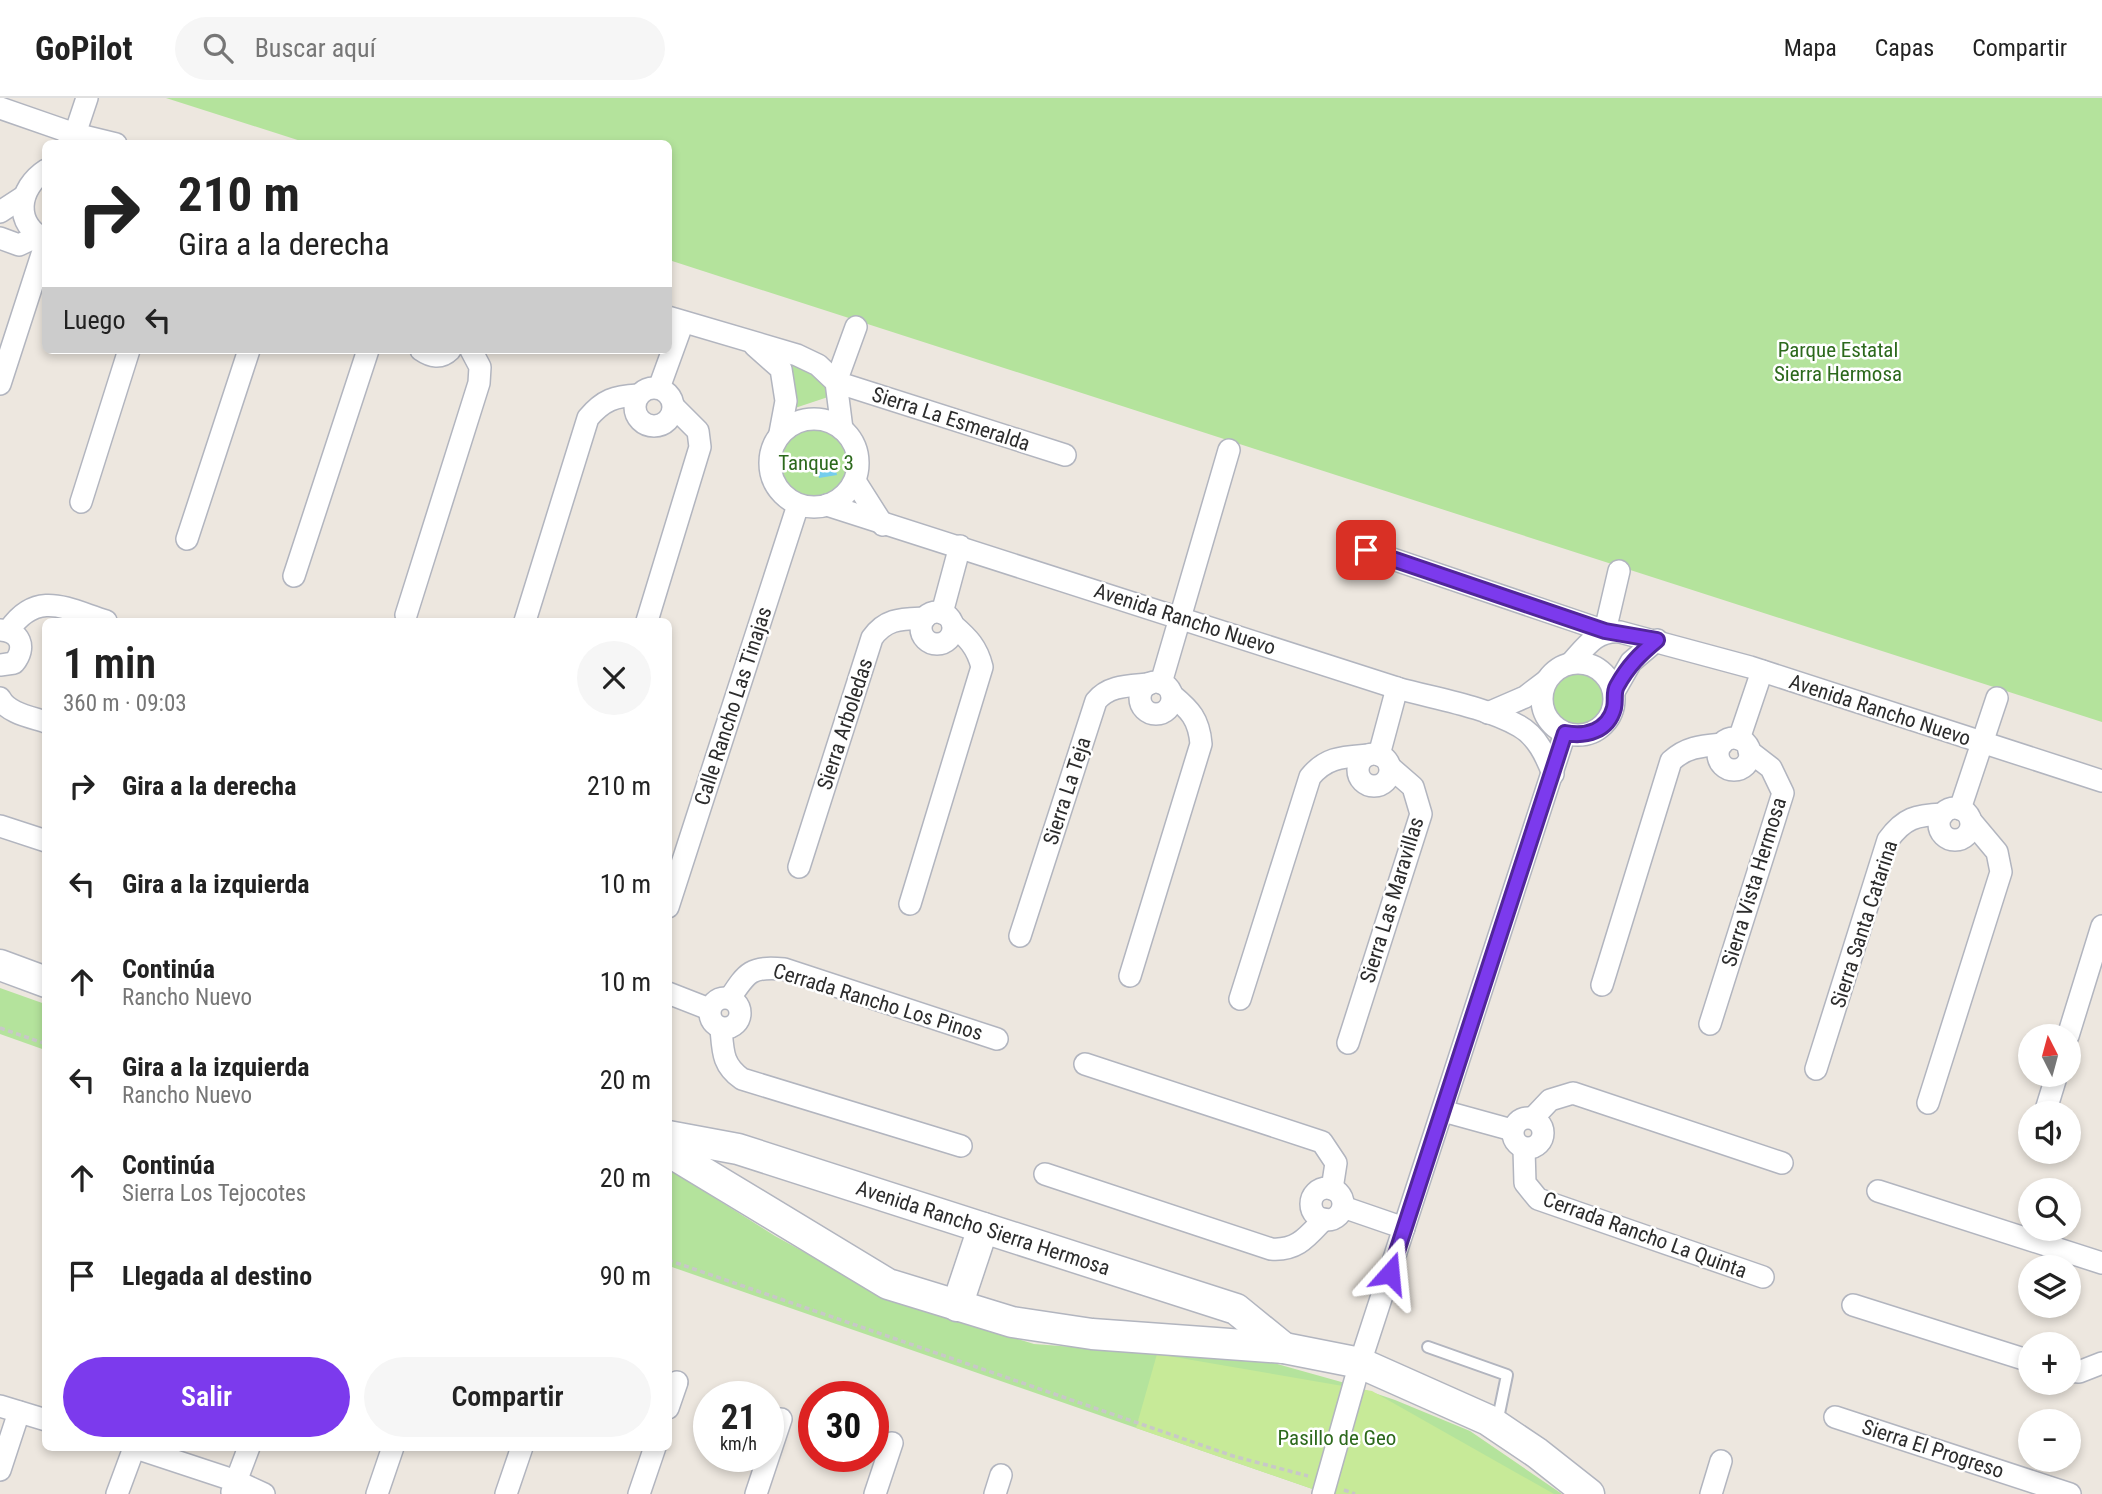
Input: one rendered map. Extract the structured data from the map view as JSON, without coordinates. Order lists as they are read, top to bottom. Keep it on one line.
{"streets":{"street":["Sierra La Esmeralda","Avenida Rancho Nuevo","Calle Rancho Las Tinajas","Sierra Arboledas","Sierra La Teja","Sierra Vista Hermosa","Sierra Las Maravillas","Sierra Santa Catarina","Cerrada Rancho Los Pinos","Avenida Rancho Sierra Hermosa","Cerrada Rancho La Quinta","Sierra El Progreso"]},"crossings":[["Avenida Rancho Nuevo","Calle Rancho Las Tinajas"]],"parks":["Parque Estatal Sierra Hermosa","Tanque 3","Pasillo de Geo"],"north":"top","page":{"header":"GoPilot","search":"Buscar aquí","nav":["Mapa","Capas","Compartir"],"turn":["210 m","Gira a la derecha"],"then":"Luego","heading":["1 min","360 m · 09:03"],"list":[{"name":"Gira a la derecha","value":"210 m"},{"name":"Gira a la izquierda","value":"10 m"},{"name":"Continúa","note":"Rancho Nuevo","value":"10 m"},{"name":"Gira a la izquierda","note":"Rancho Nuevo","value":"20 m"},{"name":"Continúa","note":"Sierra Los Tejocotes","value":"20 m"},{"name":"Llegada al destino","value":"90 m"}],"map_buttons":["+","−"],"buttons":["Salir","Compartir"],"speed":"21 km/h","limit":"30"}}
